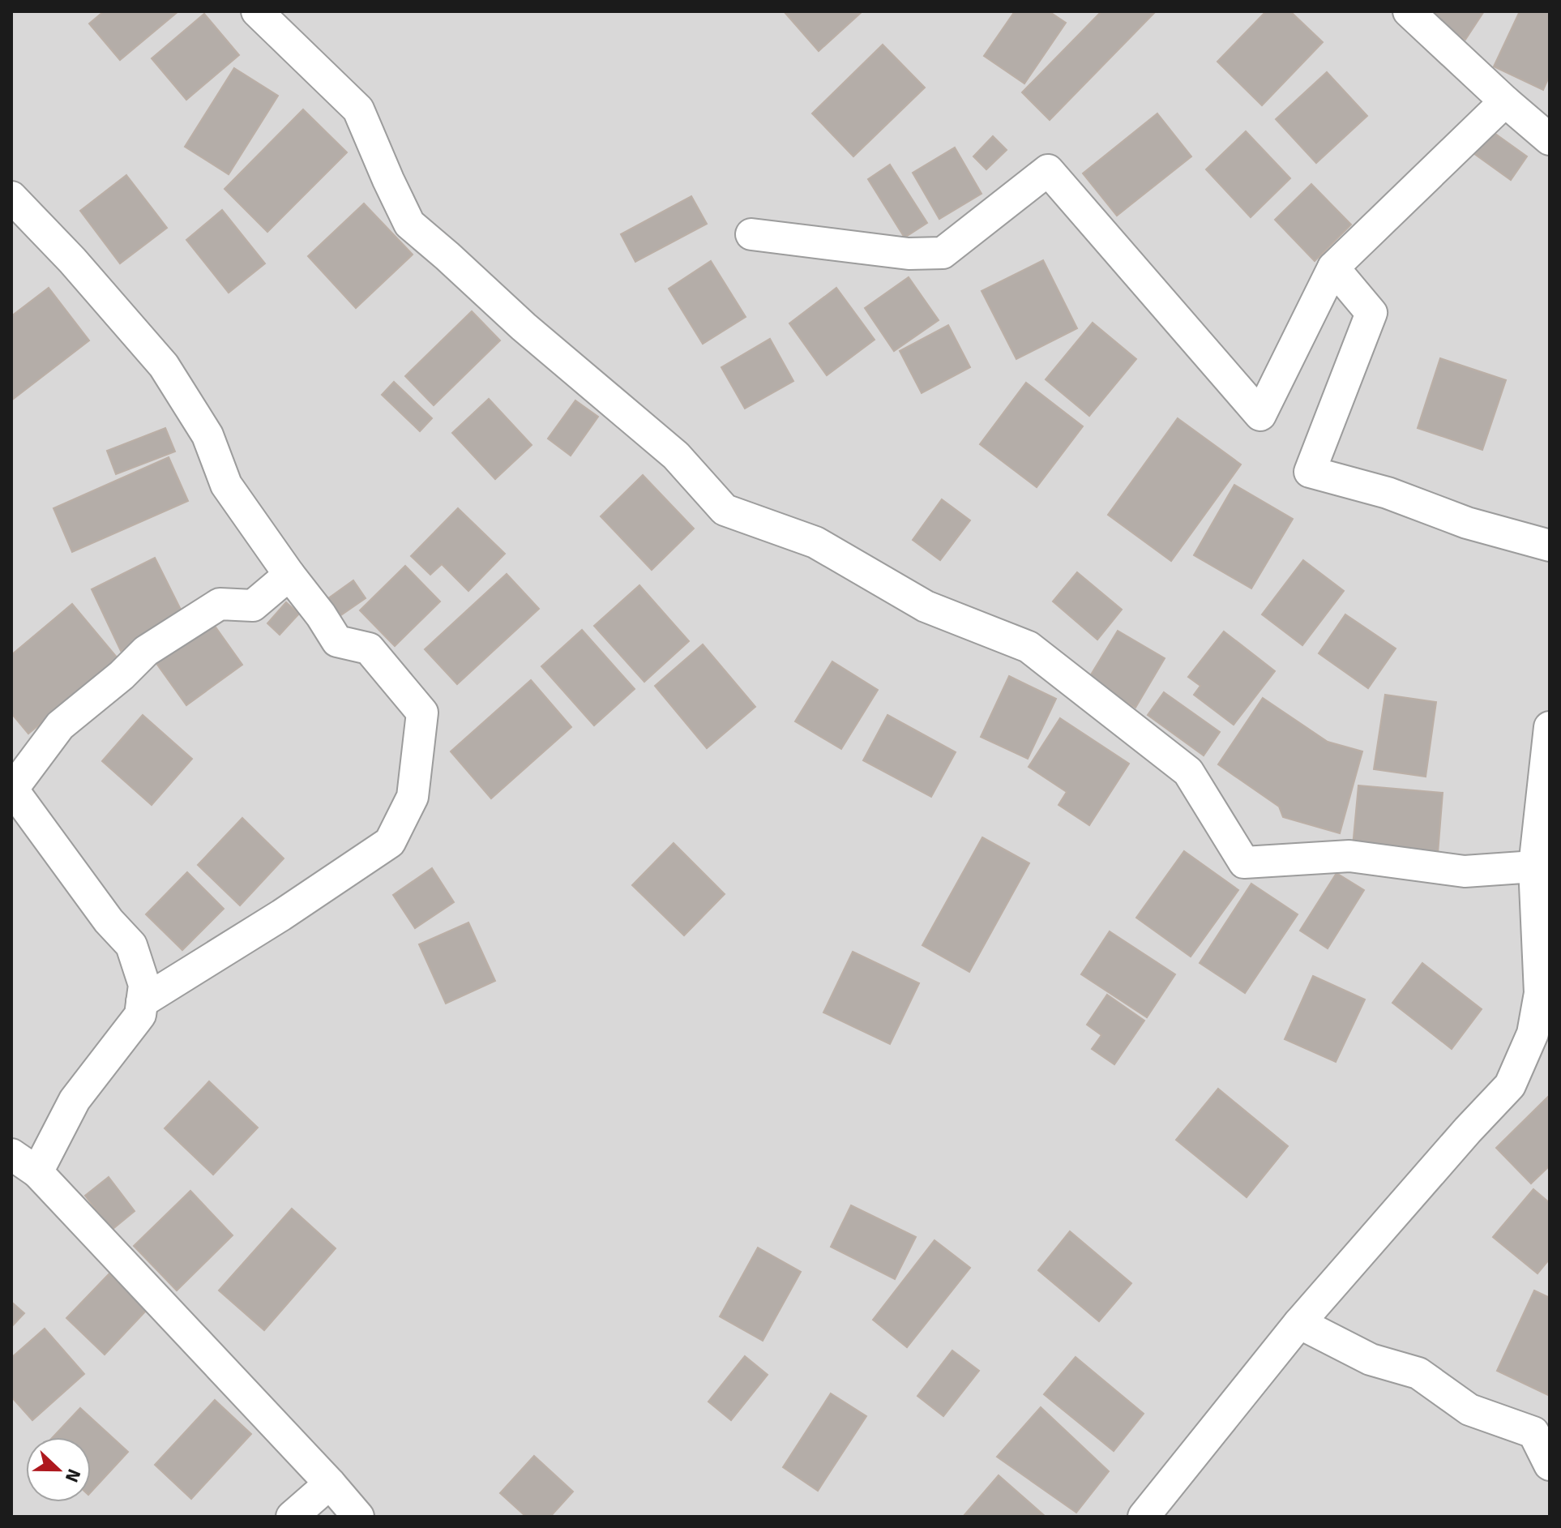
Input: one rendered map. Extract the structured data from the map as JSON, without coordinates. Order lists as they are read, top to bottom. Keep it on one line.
{"north":"right"}
